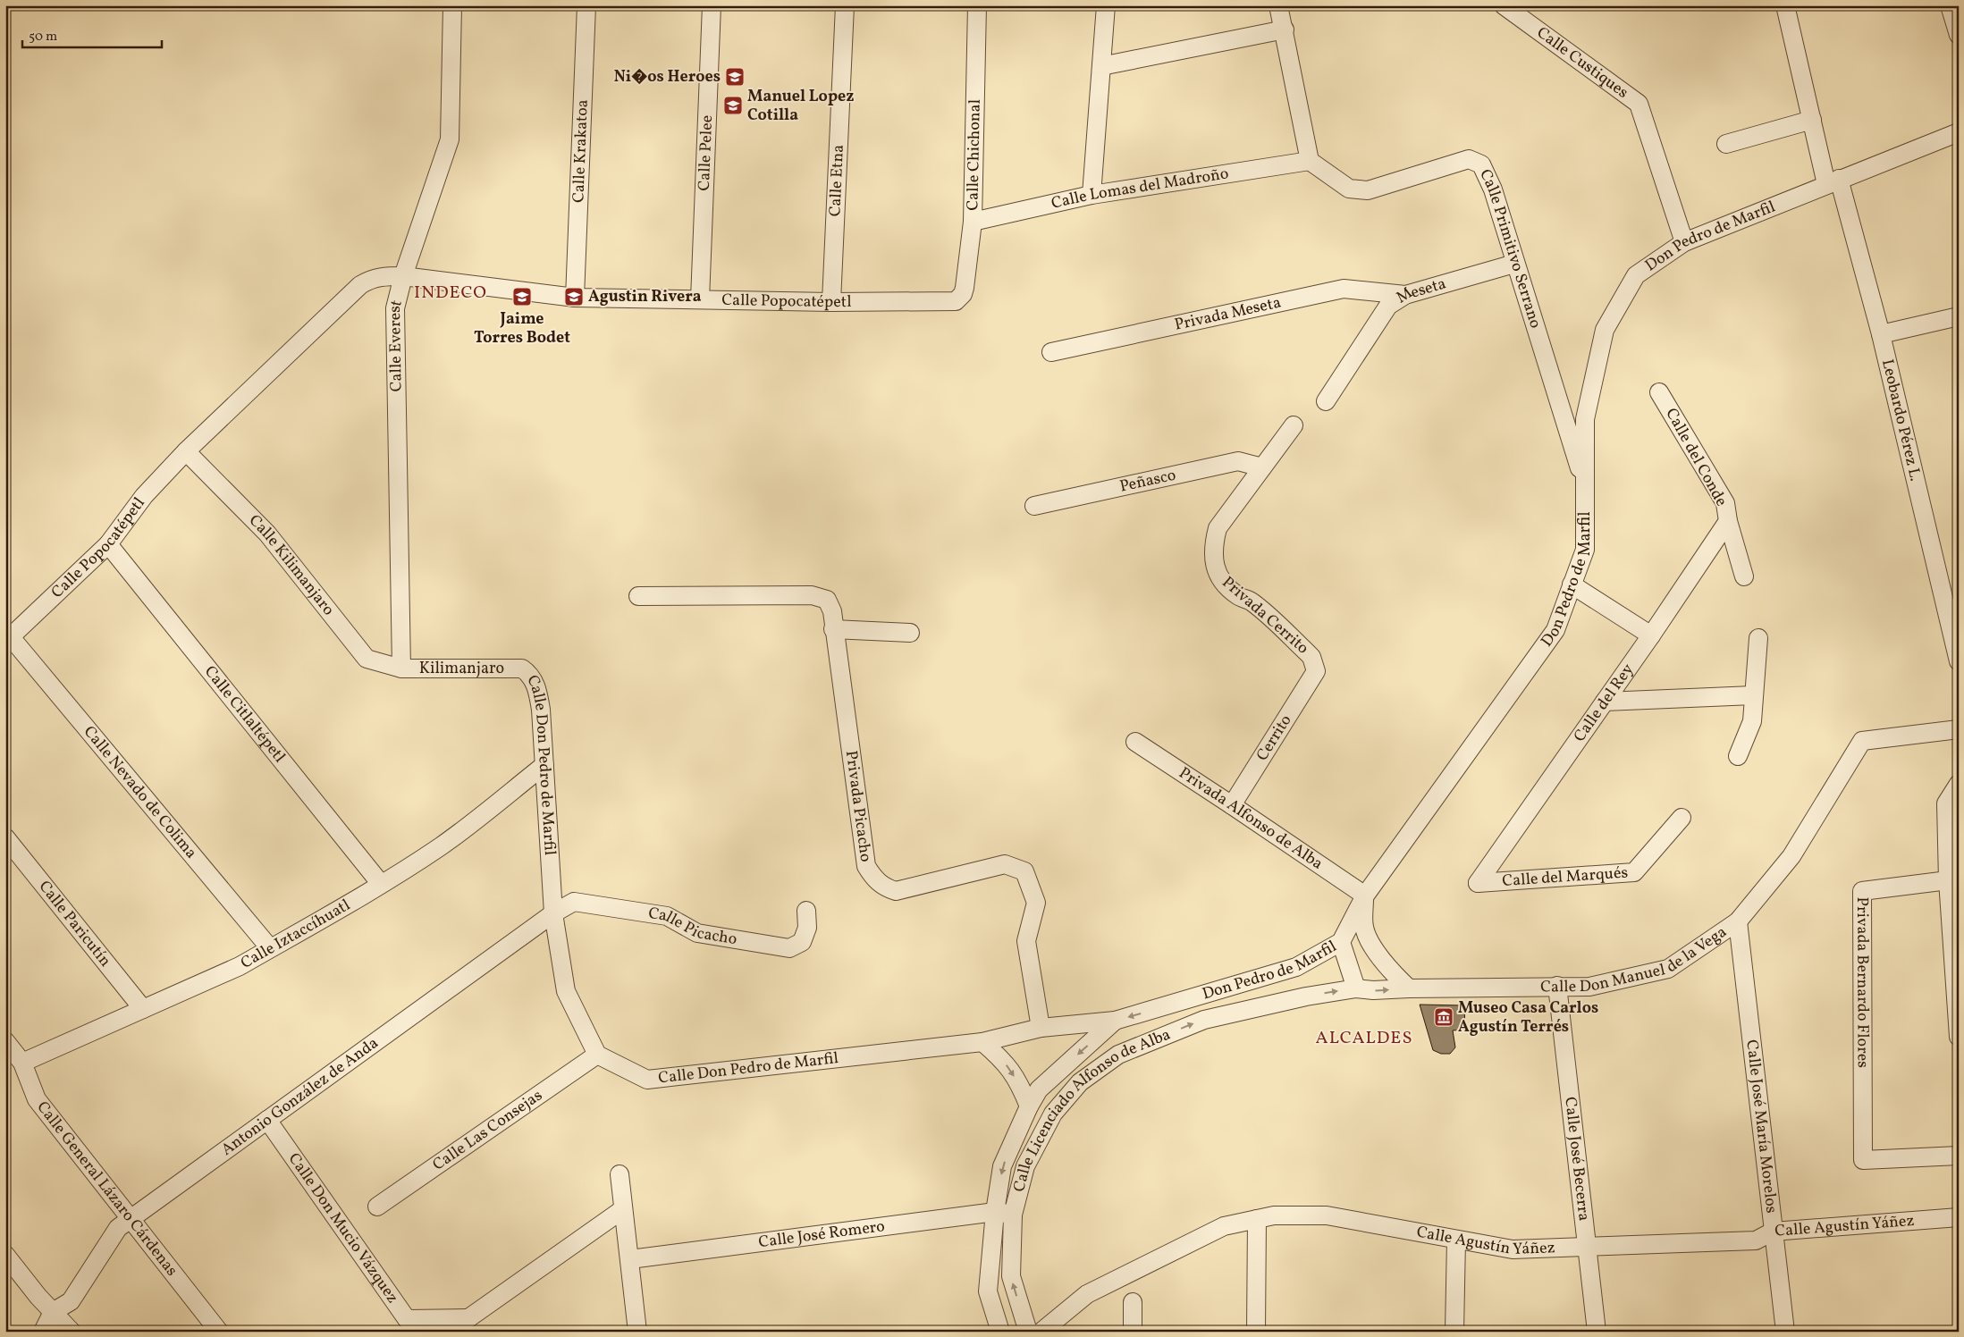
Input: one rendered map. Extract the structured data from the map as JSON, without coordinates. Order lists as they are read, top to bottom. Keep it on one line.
{"streets":{"street":["Calle Custiques","Calle Krakatoa","Calle Pelee","Calle Chichonal","Calle Etna","Calle Lomas del Madroño","Don Pedro de Marfil","Calle Primitivo Serrano","Meseta","Calle Popocatépetl","Privada Meseta","Calle Everest","Leobardo Pérez L.","Calle del Conde","Peñasco","Calle Kilimanjaro","Privada Cerrito","Kilimanjaro","Calle del Rey","Calle Citlaltépetl","Cerrito","Calle Don Pedro de Marfil","Calle Nevado de Colima","Privada Picacho","Privada Alfonso de Alba","Calle del Marqués","Calle Paricutín","Calle Picacho","Calle Iztaccíhuatl","Calle Don Manuel de la Vega","Privada Bernardo Flores","Antonio González de Anda","Calle Licenciado Alfonso de Alba","Calle José María Morelos","Calle Las Consejas","Calle José Becerra","Calle General Lázaro Cárdenas","Calle Agustín Yáñez","Calle Don Mucio Vázquez","Calle José Romero"]},"crossings":[["Calle Custiques","Don Pedro de Marfil"],["Calle Krakatoa","Calle Popocatépetl"],["Calle Pelee","Calle Popocatépetl"],["Calle Chichonal","Calle Lomas del Madroño"],["Calle Chichonal","Calle Popocatépetl"],["Calle Etna","Calle Popocatépetl"],["Calle Lomas del Madroño","Calle Primitivo Serrano"],["Don Pedro de Marfil","Calle Primitivo Serrano"],["Don Pedro de Marfil","Leobardo Pérez L."],["Don Pedro de Marfil","Calle Don Pedro de Marfil"],["Don Pedro de Marfil","Privada Alfonso de Alba"],["Don Pedro de Marfil","Calle Licenciado Alfonso de Alba"],["Calle Primitivo Serrano","Meseta"],["Meseta","Privada Meseta"],["Calle Popocatépetl","Calle Everest"],["Calle Popocatépetl","Calle Kilimanjaro"],["Calle Popocatépetl","Calle Citlaltépetl"],["Calle Popocatépetl","Calle Nevado de Colima"],["Calle Everest","Calle Kilimanjaro"],["Calle Everest","Kilimanjaro"],["Calle del Conde","Calle del Rey"],["Peñasco","Privada Cerrito"],["Calle Kilimanjaro","Kilimanjaro"],["Privada Cerrito","Cerrito"],["Kilimanjaro","Calle Don Pedro de Marfil"],["Calle del Rey","Calle del Marqués"],["Calle Citlaltépetl","Calle Iztaccíhuatl"],["Cerrito","Privada Alfonso de Alba"],["Calle Don Pedro de Marfil","Privada Picacho"],["Calle Don Pedro de Marfil","Calle Picacho"],["Calle Don Pedro de Marfil","Calle Iztaccíhuatl"],["Calle Don Pedro de Marfil","Antonio González de Anda"],["Calle Don Pedro de Marfil","Calle Licenciado Alfonso de Alba"],["Calle Don Pedro de Marfil","Calle Las Consejas"],["Calle Nevado de Colima","Calle Iztaccíhuatl"],["Calle Paricutín","Calle Iztaccíhuatl"],["Calle Picacho","Antonio González de Anda"],["Calle Iztaccíhuatl","Calle General Lázaro Cárdenas"],["Calle Don Manuel de la Vega","Calle Licenciado Alfonso de Alba"],["Calle Don Manuel de la Vega","Calle José María Morelos"],["Calle Don Manuel de la Vega","Calle José Becerra"],["Antonio González de Anda","Calle General Lázaro Cárdenas"],["Antonio González de Anda","Calle Don Mucio Vázquez"],["Calle Licenciado Alfonso de Alba","Calle José Romero"],["Calle José María Morelos","Calle Agustín Yáñez"],["Calle José Becerra","Calle Agustín Yáñez"]],"districts":["INDECO","ALCALDES"],"places":{"school or university":["Ni�os Heroes","Manuel Lopez Cotilla","Jaime Torres Bodet","Agustin Rivera"],"museum":["Museo Casa Carlos Agustín Terrés"]},"scale_bar":"50 m"}
